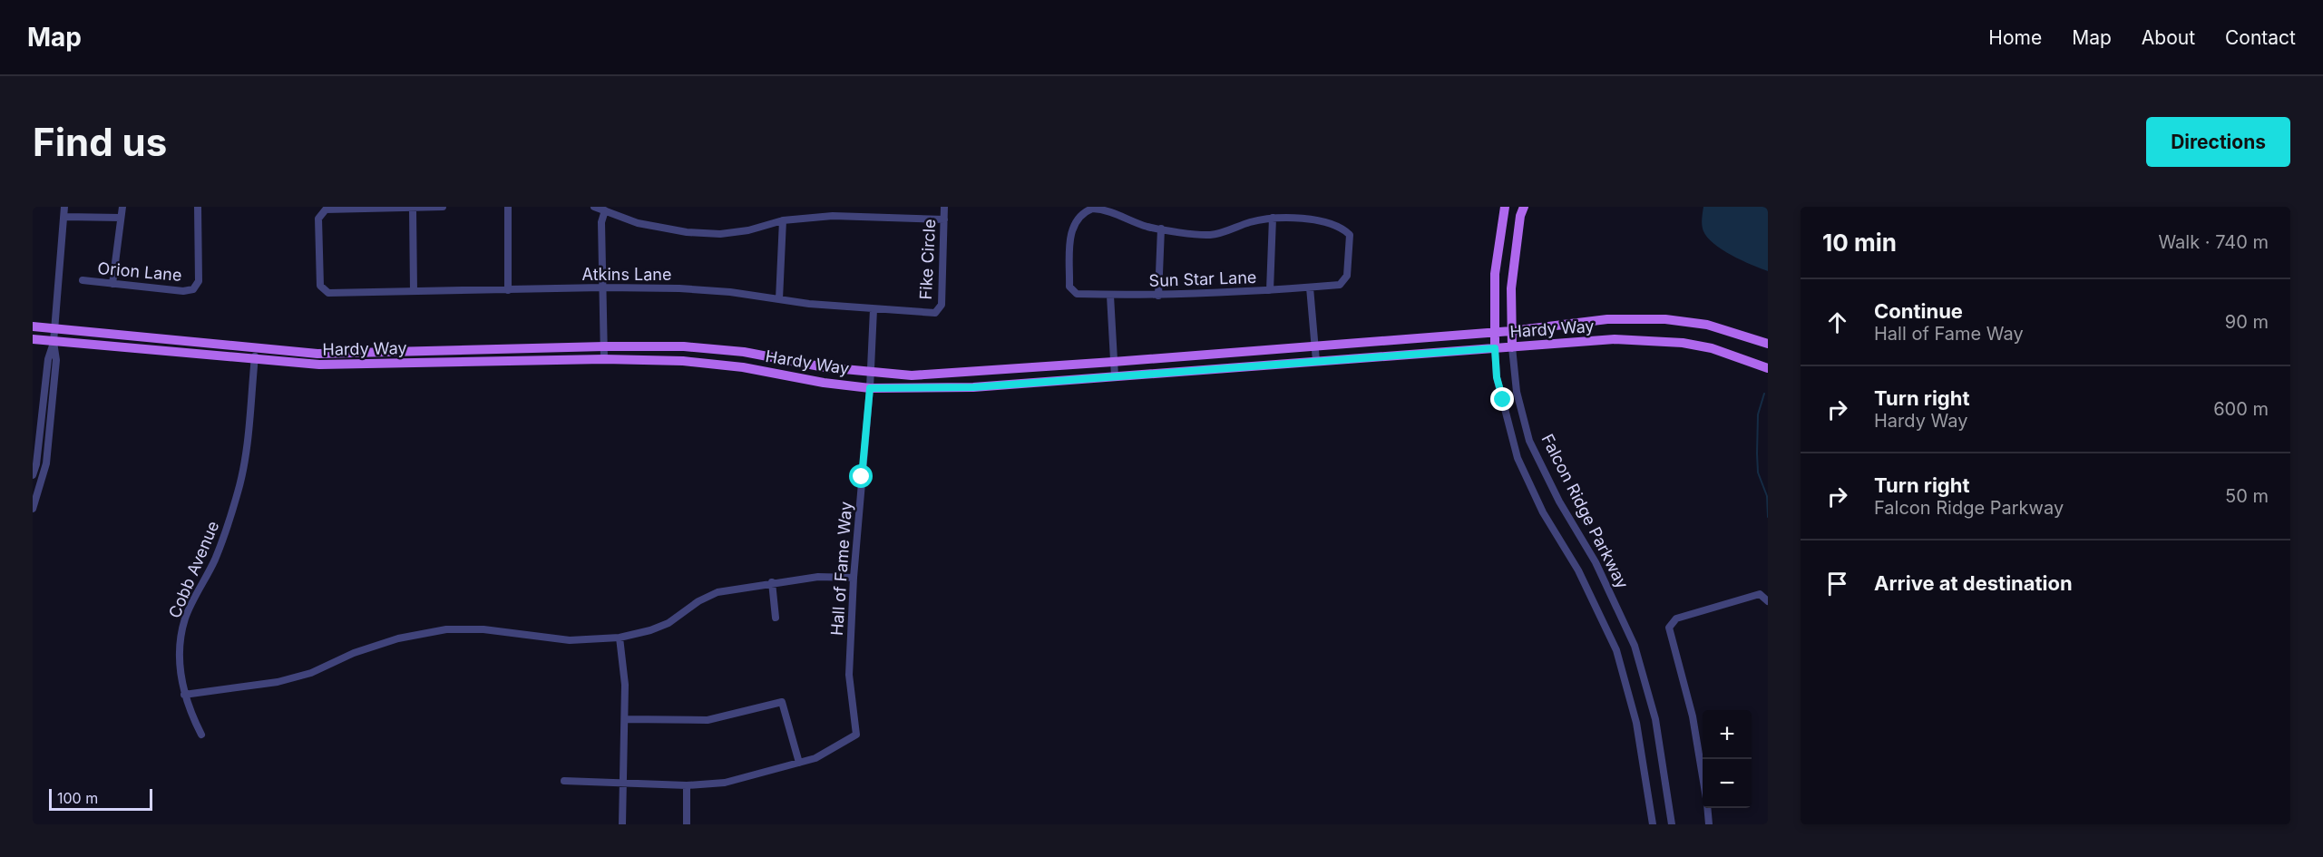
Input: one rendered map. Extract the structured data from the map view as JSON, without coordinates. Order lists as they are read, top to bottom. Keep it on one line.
{"streets":{"main road":["Hardy Way","Falcon Ridge Parkway"],"street":["Fike Circle","Orion Lane","Atkins Lane","Sun Star Lane","Hall of Fame Way","Cobb Avenue"]},"crossings":[["Fike Circle","Atkins Lane"],["Atkins Lane","Hall of Fame Way"],["Hardy Way","Falcon Ridge Parkway"],["Hardy Way","Hall of Fame Way"],["Hardy Way","Cobb Avenue"]],"scale_bar":"100 m","page":{"header":"Map","nav":["Home","Map","About","Contact"],"buttons":"Directions","title":"Find us","heading":["10 min","Walk · 740 m"],"list":[["Continue","Hall of Fame Way","90 m"],["Turn right","Hardy Way","600 m"],["Turn right","Falcon Ridge Parkway","50 m"],"Arrive at destination"],"map_buttons":["+","−"],"scale":"100 m"}}
